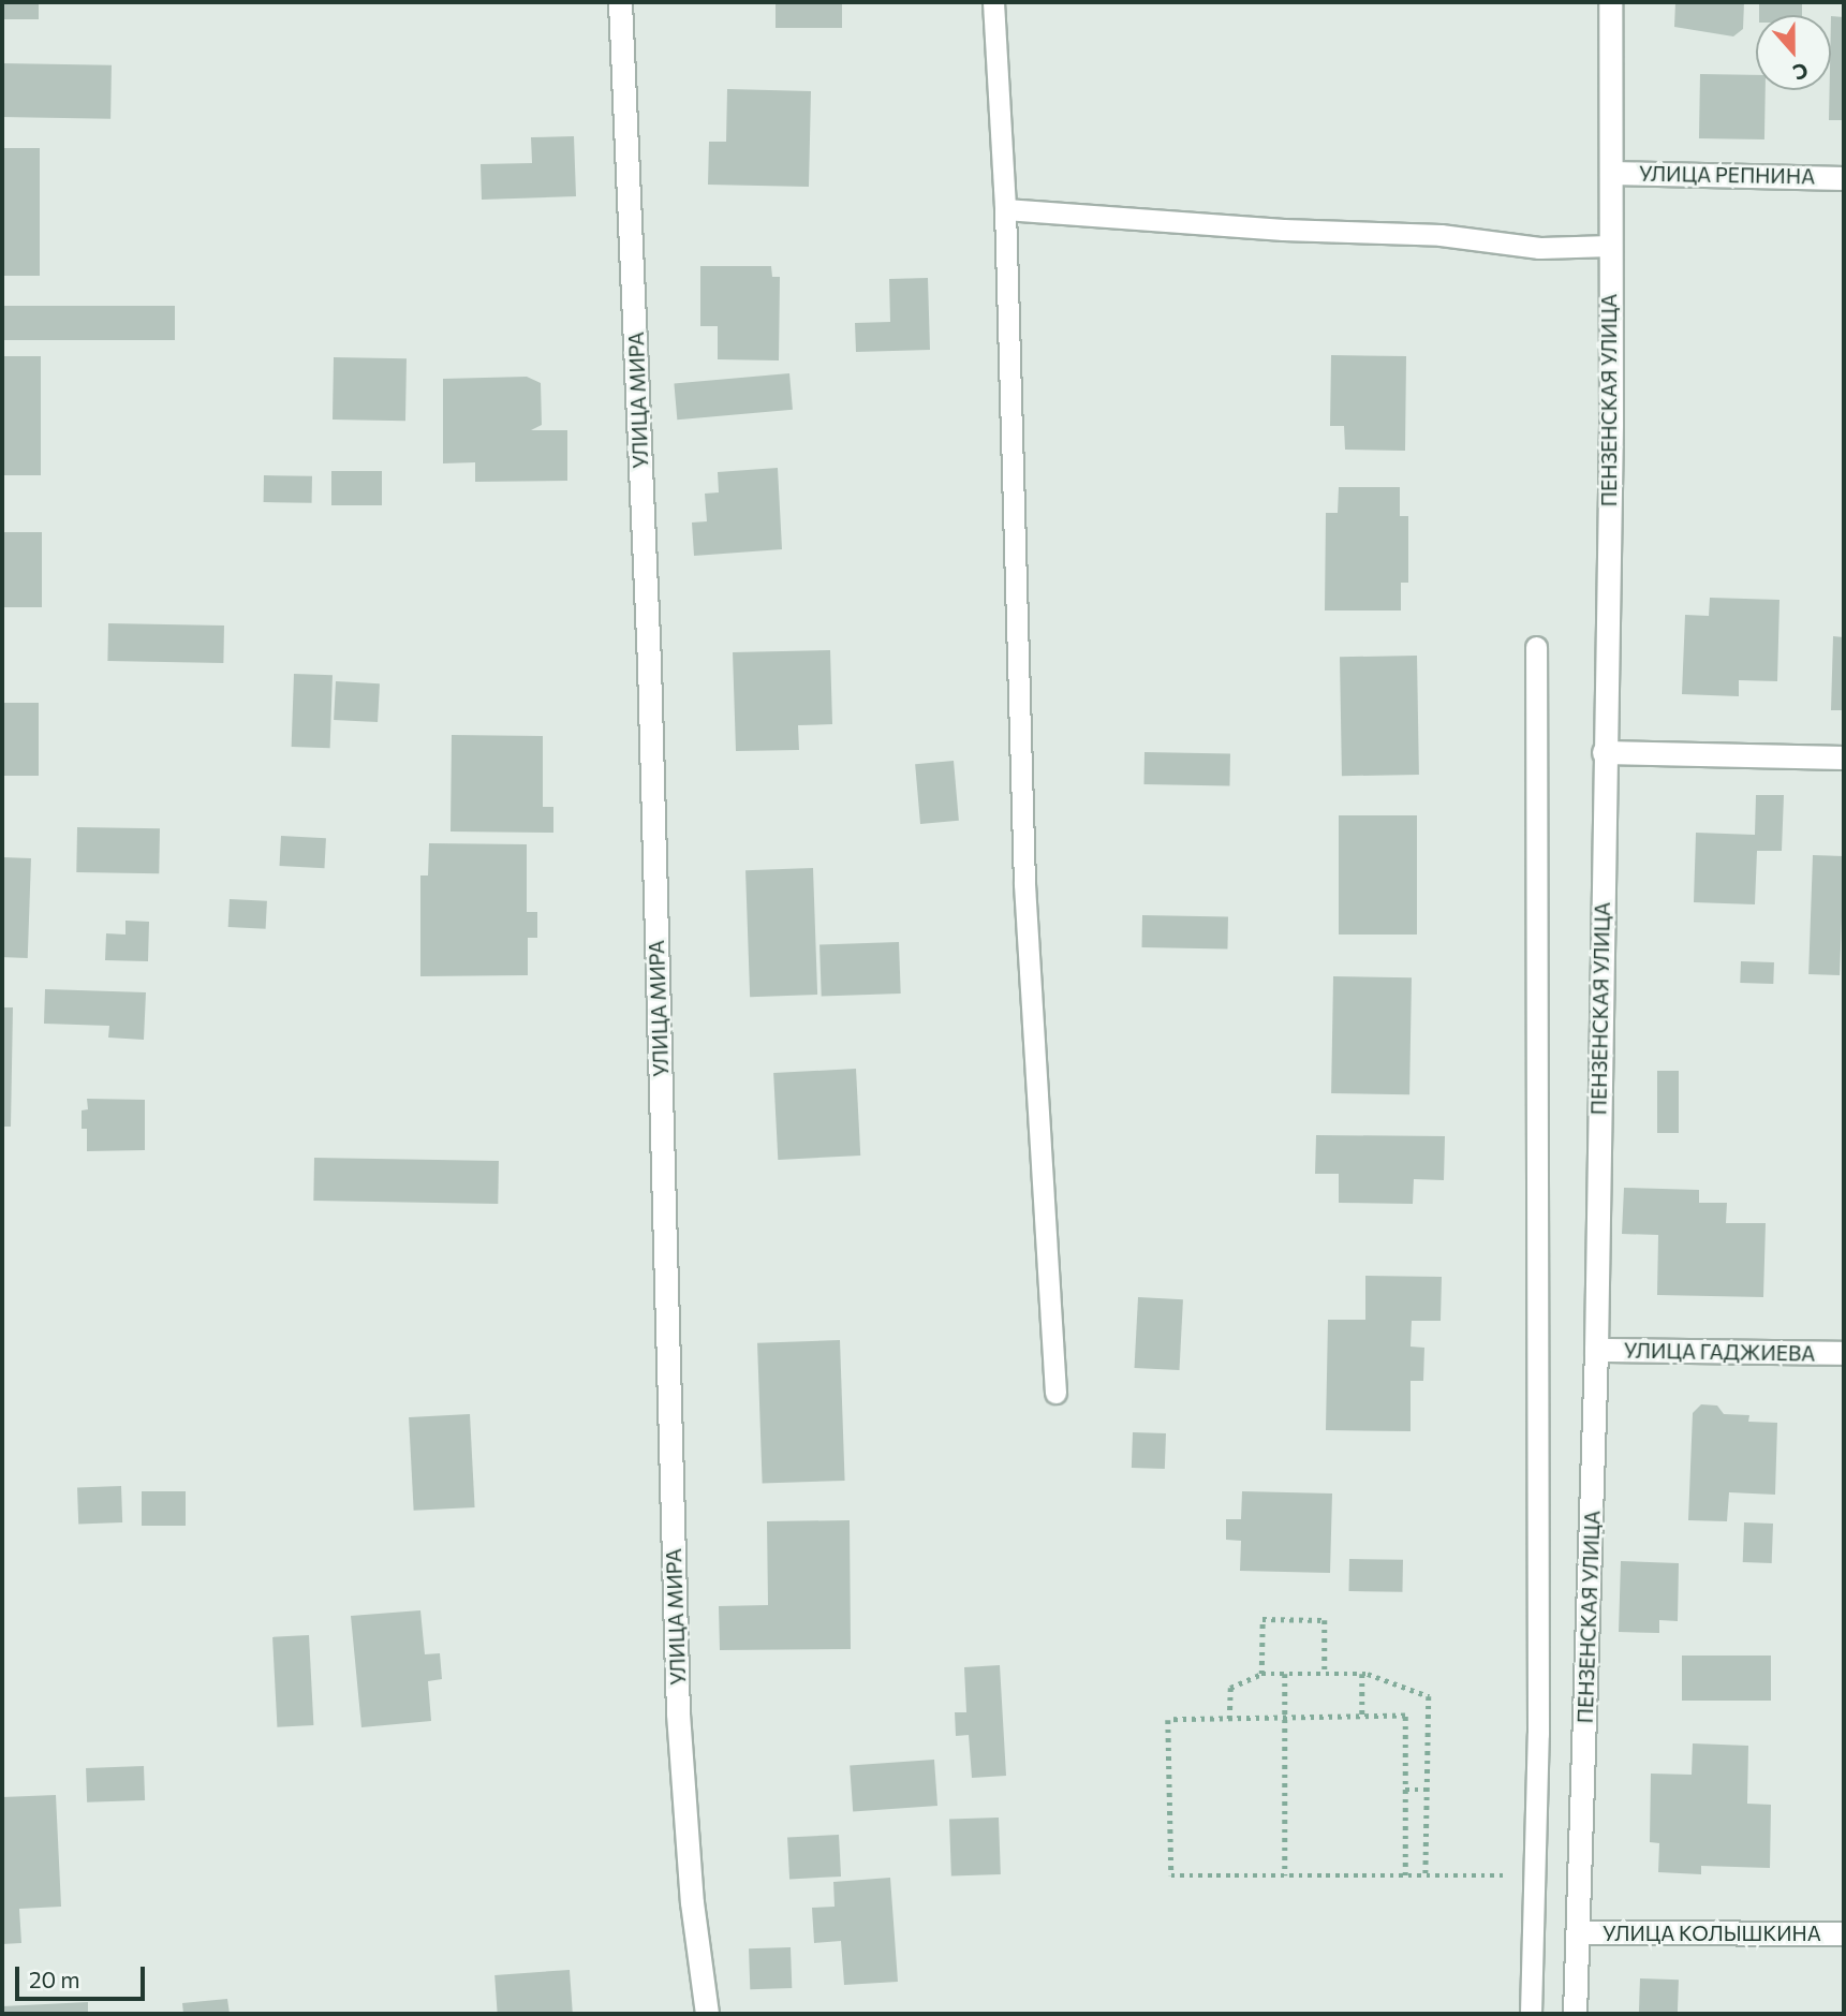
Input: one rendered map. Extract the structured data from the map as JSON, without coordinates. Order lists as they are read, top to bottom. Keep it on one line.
{"streets":{"street":["УЛИЦА РЕПНИНА","УЛИЦА МИРА","ПЕНЗЕНСКАЯ УЛИЦА","УЛИЦА ГАДЖИЕВА","УЛИЦА КОЛЫШКИНА"]},"crossings":[["УЛИЦА РЕПНИНА","ПЕНЗЕНСКАЯ УЛИЦА"],["ПЕНЗЕНСКАЯ УЛИЦА","УЛИЦА ГАДЖИЕВА"],["ПЕНЗЕНСКАЯ УЛИЦА","УЛИЦА КОЛЫШКИНА"]],"scale_bar":"20 m","north":"bottom"}
